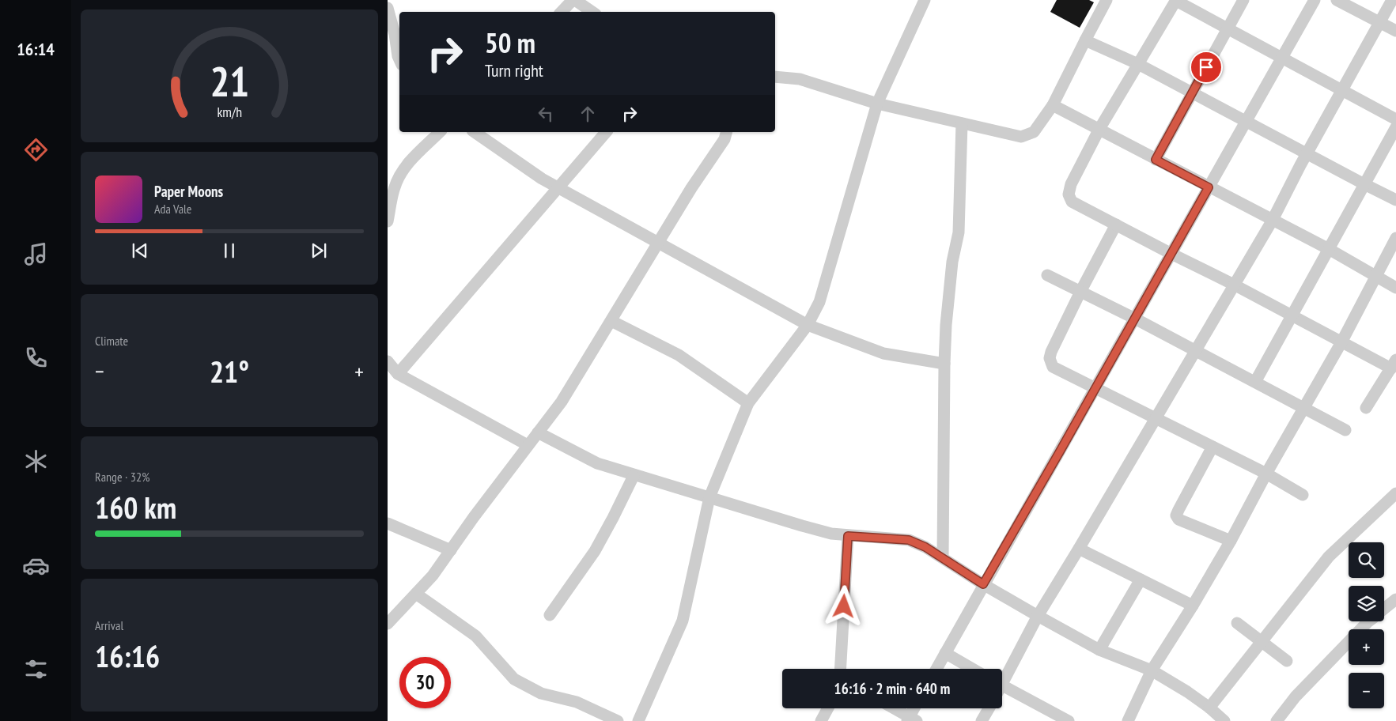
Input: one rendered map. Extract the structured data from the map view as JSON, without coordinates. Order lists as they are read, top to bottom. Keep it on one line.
{"page":{"tabs":"16:14","turn":["50 m","Turn right"],"song":["Paper Moons","Ada Vale"],"tile":["Climate",["Range · 32%","160 km"],["Arrival","16:16"]],"heat":["−","21°","+"],"map_buttons":["+","−"],"limit":"30","trip":"16:16 · 2 min · 640 m","gauge":["21","km/h"]}}
